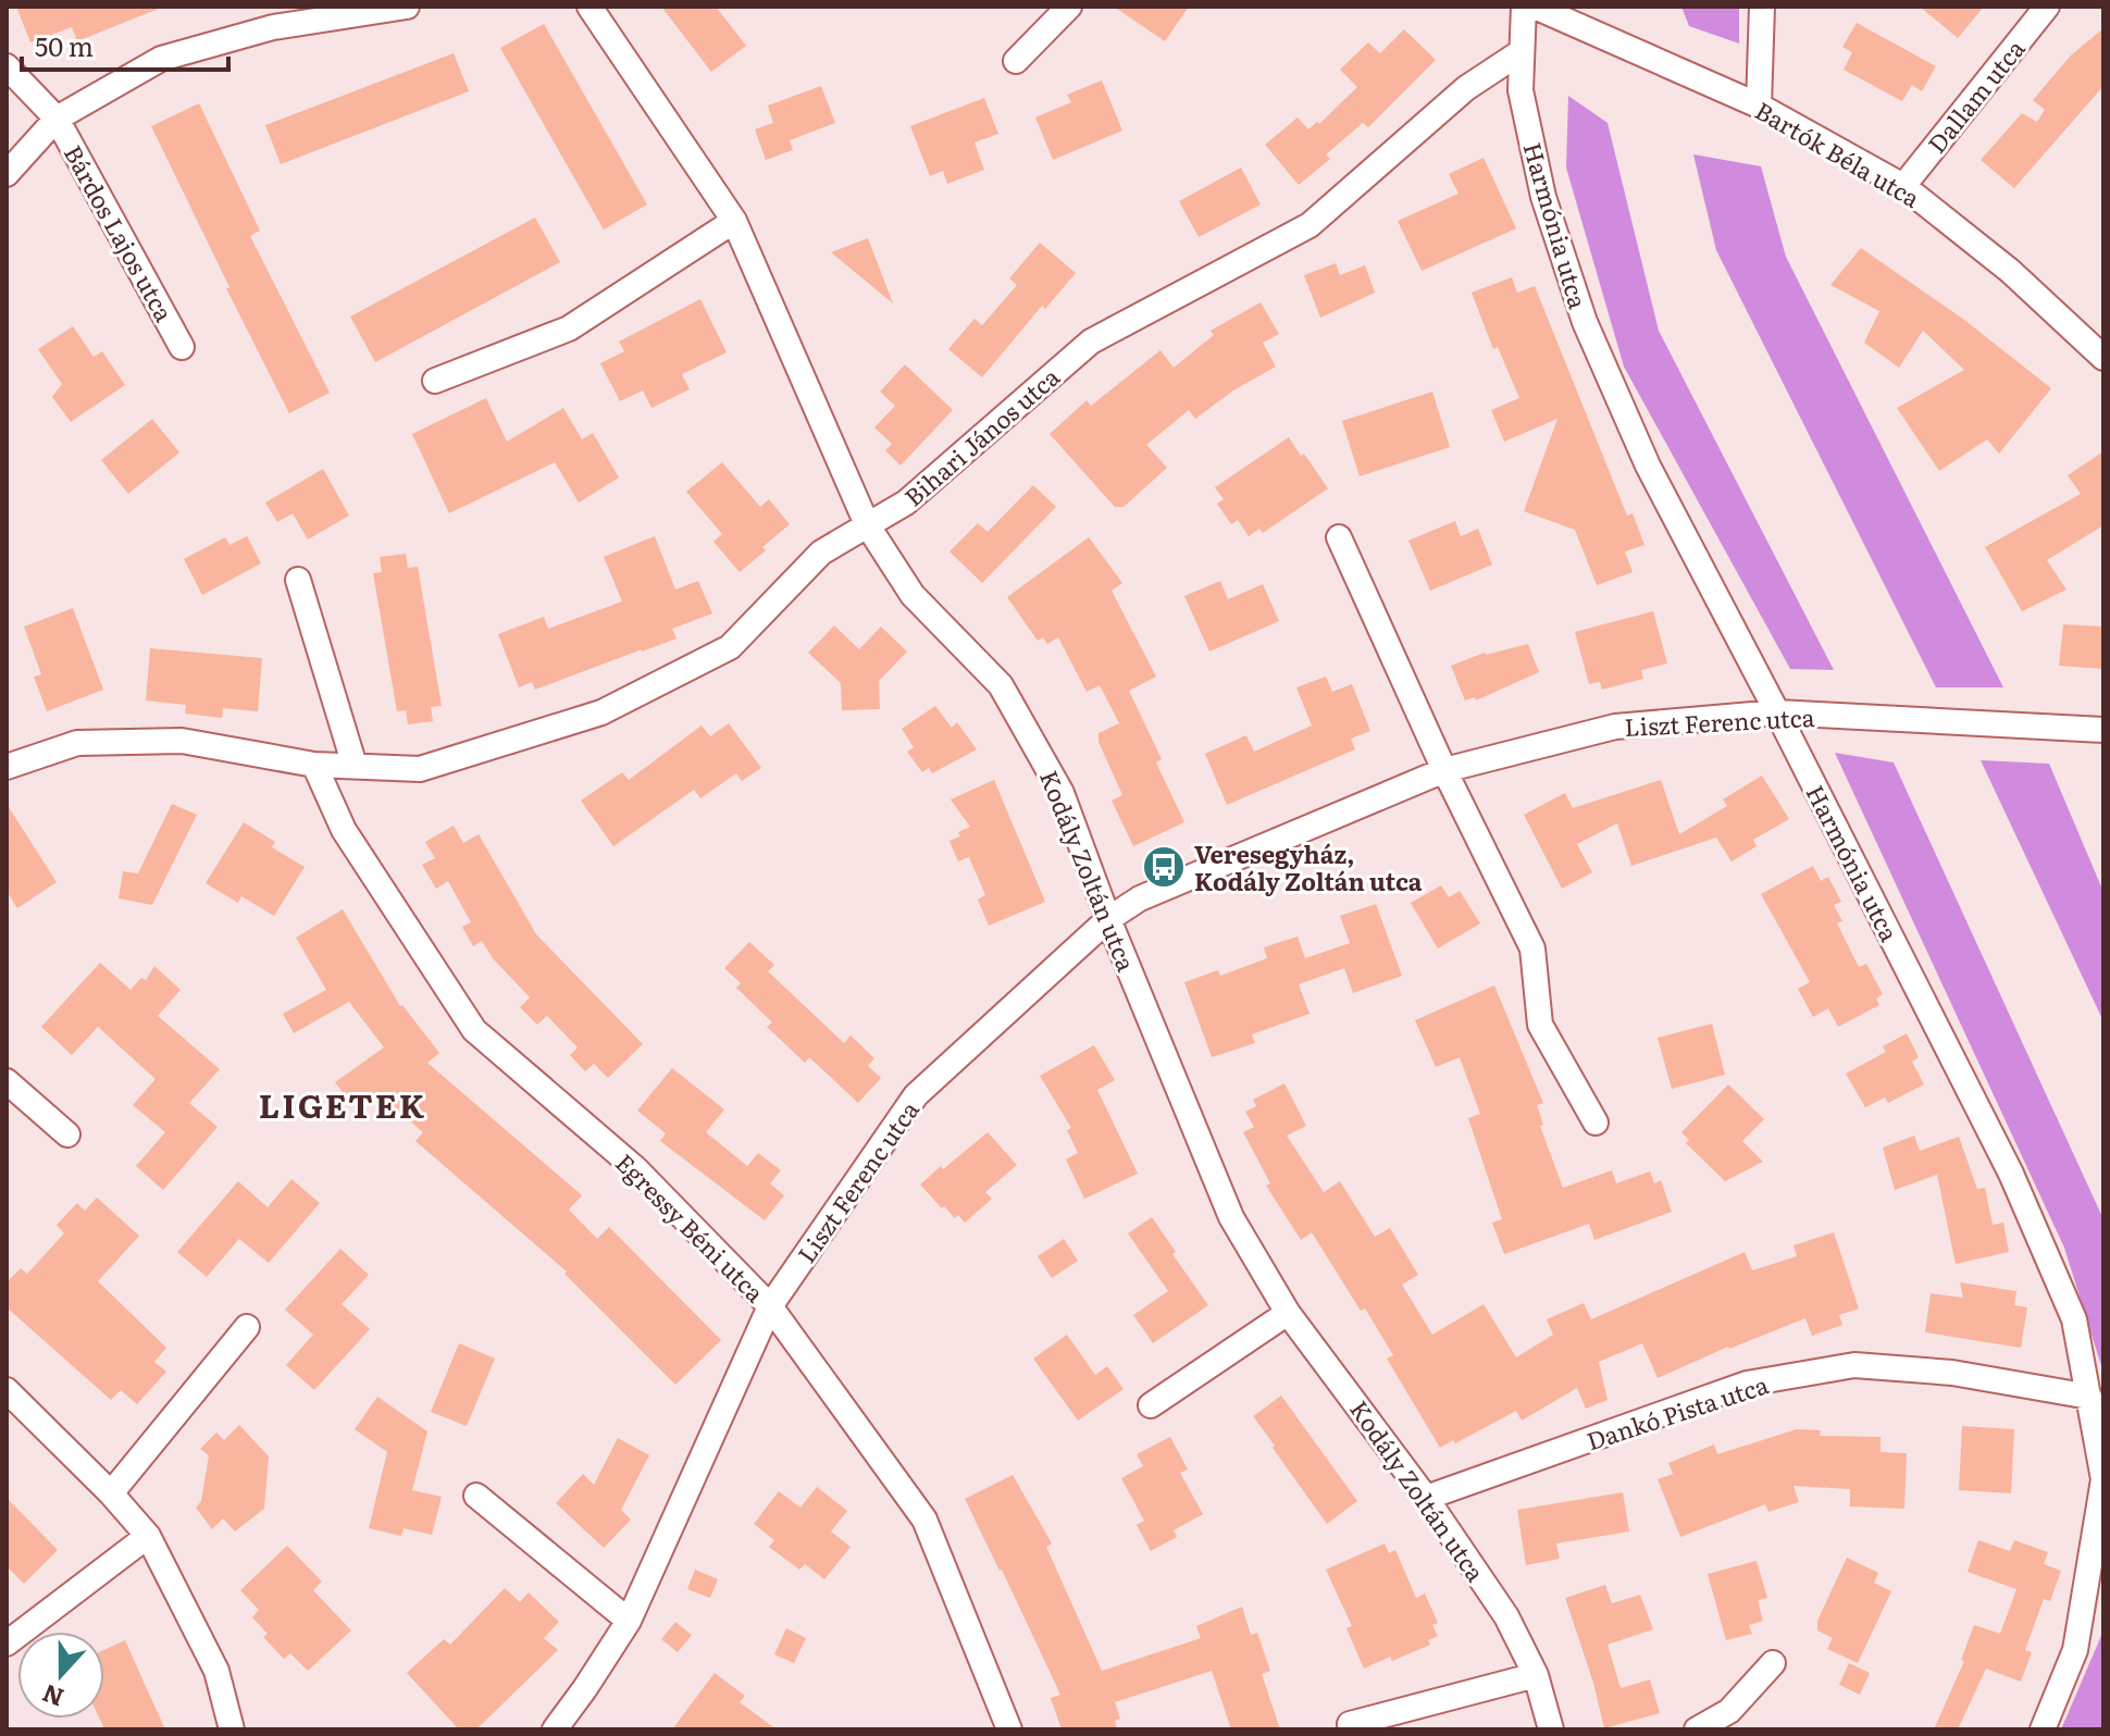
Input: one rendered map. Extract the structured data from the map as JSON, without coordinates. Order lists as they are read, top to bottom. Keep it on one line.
{"streets":{"street":["Dallam utca","Bartók Béla utca","Harmónia utca","Bárdos Lajos utca","Bihari János utca","Liszt Ferenc utca","Kodály Zoltán utca","Egressy Béni utca","Dankó Pista utca"]},"crossings":[["Dallam utca","Bartók Béla utca"],["Harmónia utca","Bihari János utca"],["Harmónia utca","Liszt Ferenc utca"],["Harmónia utca","Dankó Pista utca"],["Bihari János utca","Kodály Zoltán utca"],["Bihari János utca","Egressy Béni utca"],["Liszt Ferenc utca","Kodály Zoltán utca"],["Liszt Ferenc utca","Egressy Béni utca"],["Kodály Zoltán utca","Dankó Pista utca"]],"districts":["LIGETEK"],"places":{"bus stop":["Veresegyház, Kodály Zoltán utca"]},"scale_bar":"50 m","north":"bottom"}
